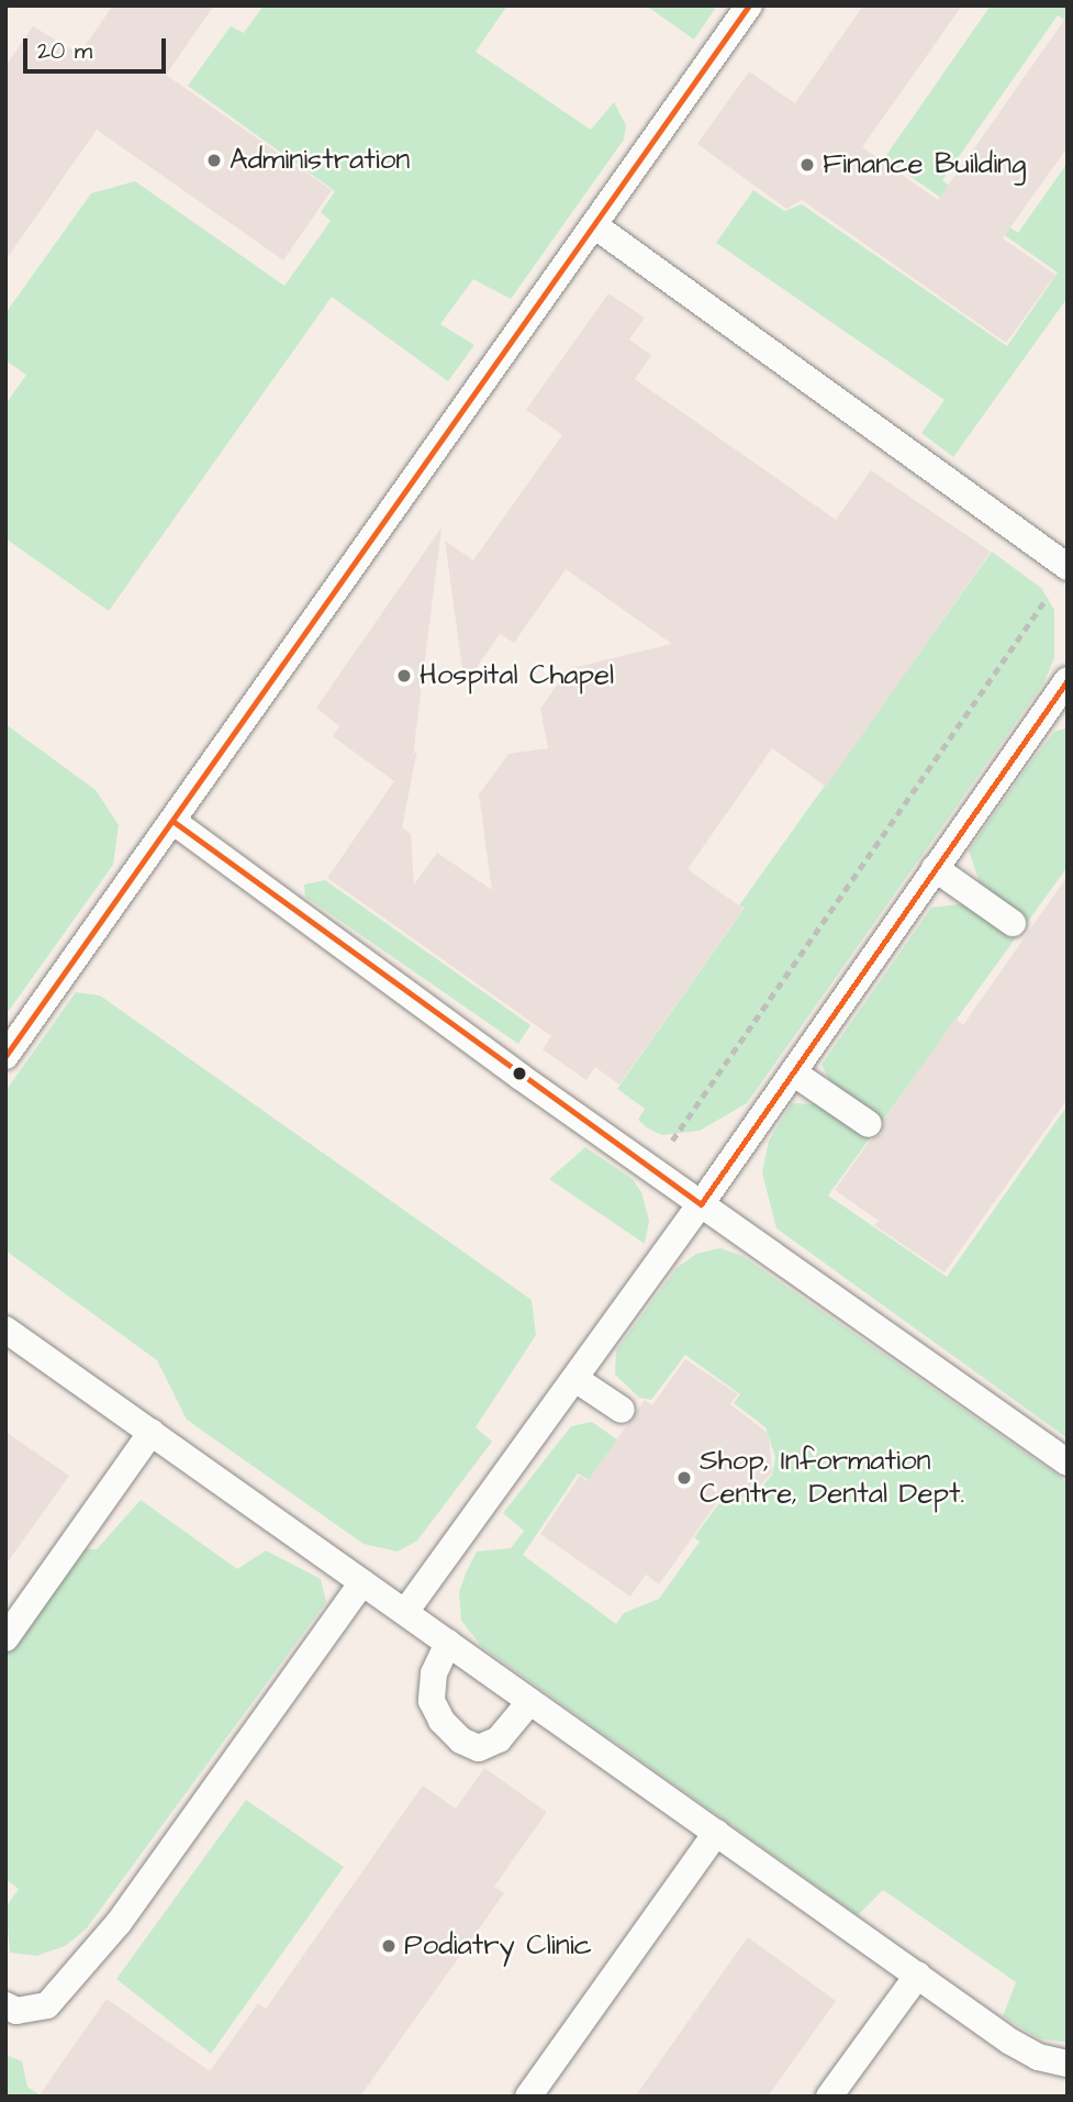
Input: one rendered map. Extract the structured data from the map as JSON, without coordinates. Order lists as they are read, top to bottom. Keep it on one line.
{"places":["Administration","Finance Building","Hospital Chapel","Shop, Information Centre, Dental Dept.","Podiatry Clinic"],"scale_bar":"20 m"}
